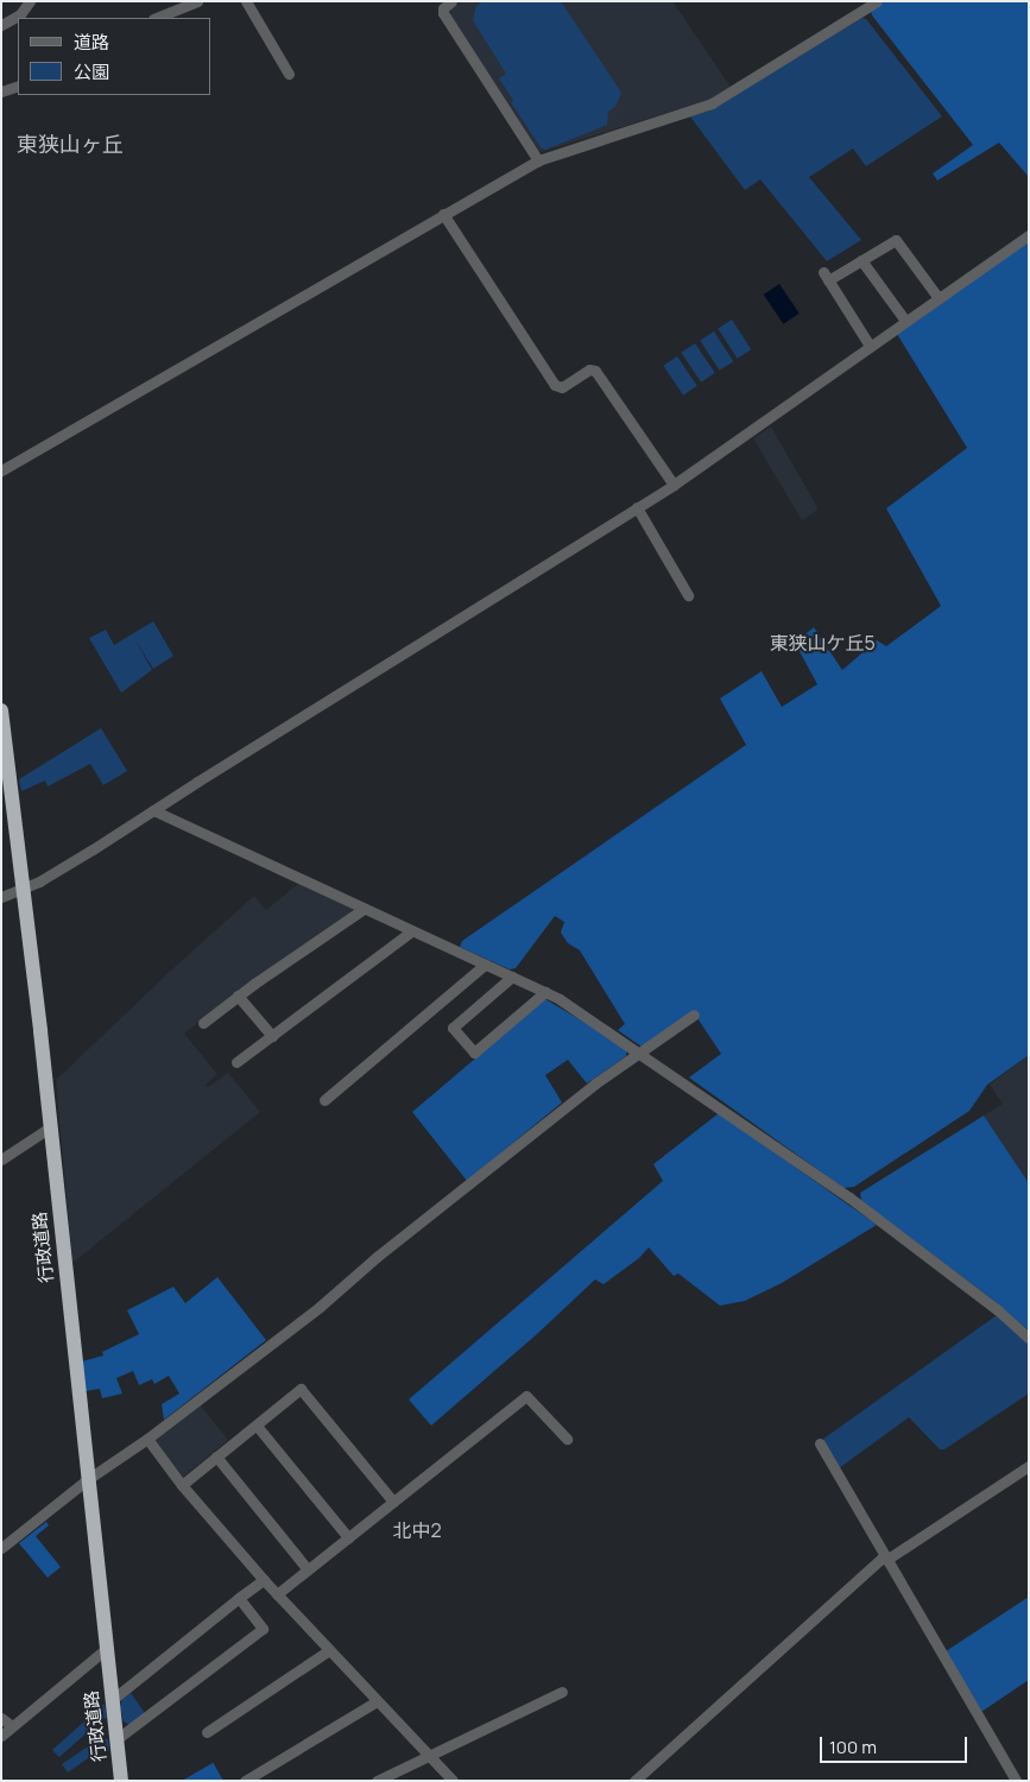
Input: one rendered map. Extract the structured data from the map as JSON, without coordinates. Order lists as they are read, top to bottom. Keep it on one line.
{"streets":{"highway":["行政道路"]},"districts":["東狭山ヶ丘","東狭山ケ丘5","北中2"],"legend":["道路","公園"],"scale_bar":"100 m"}
